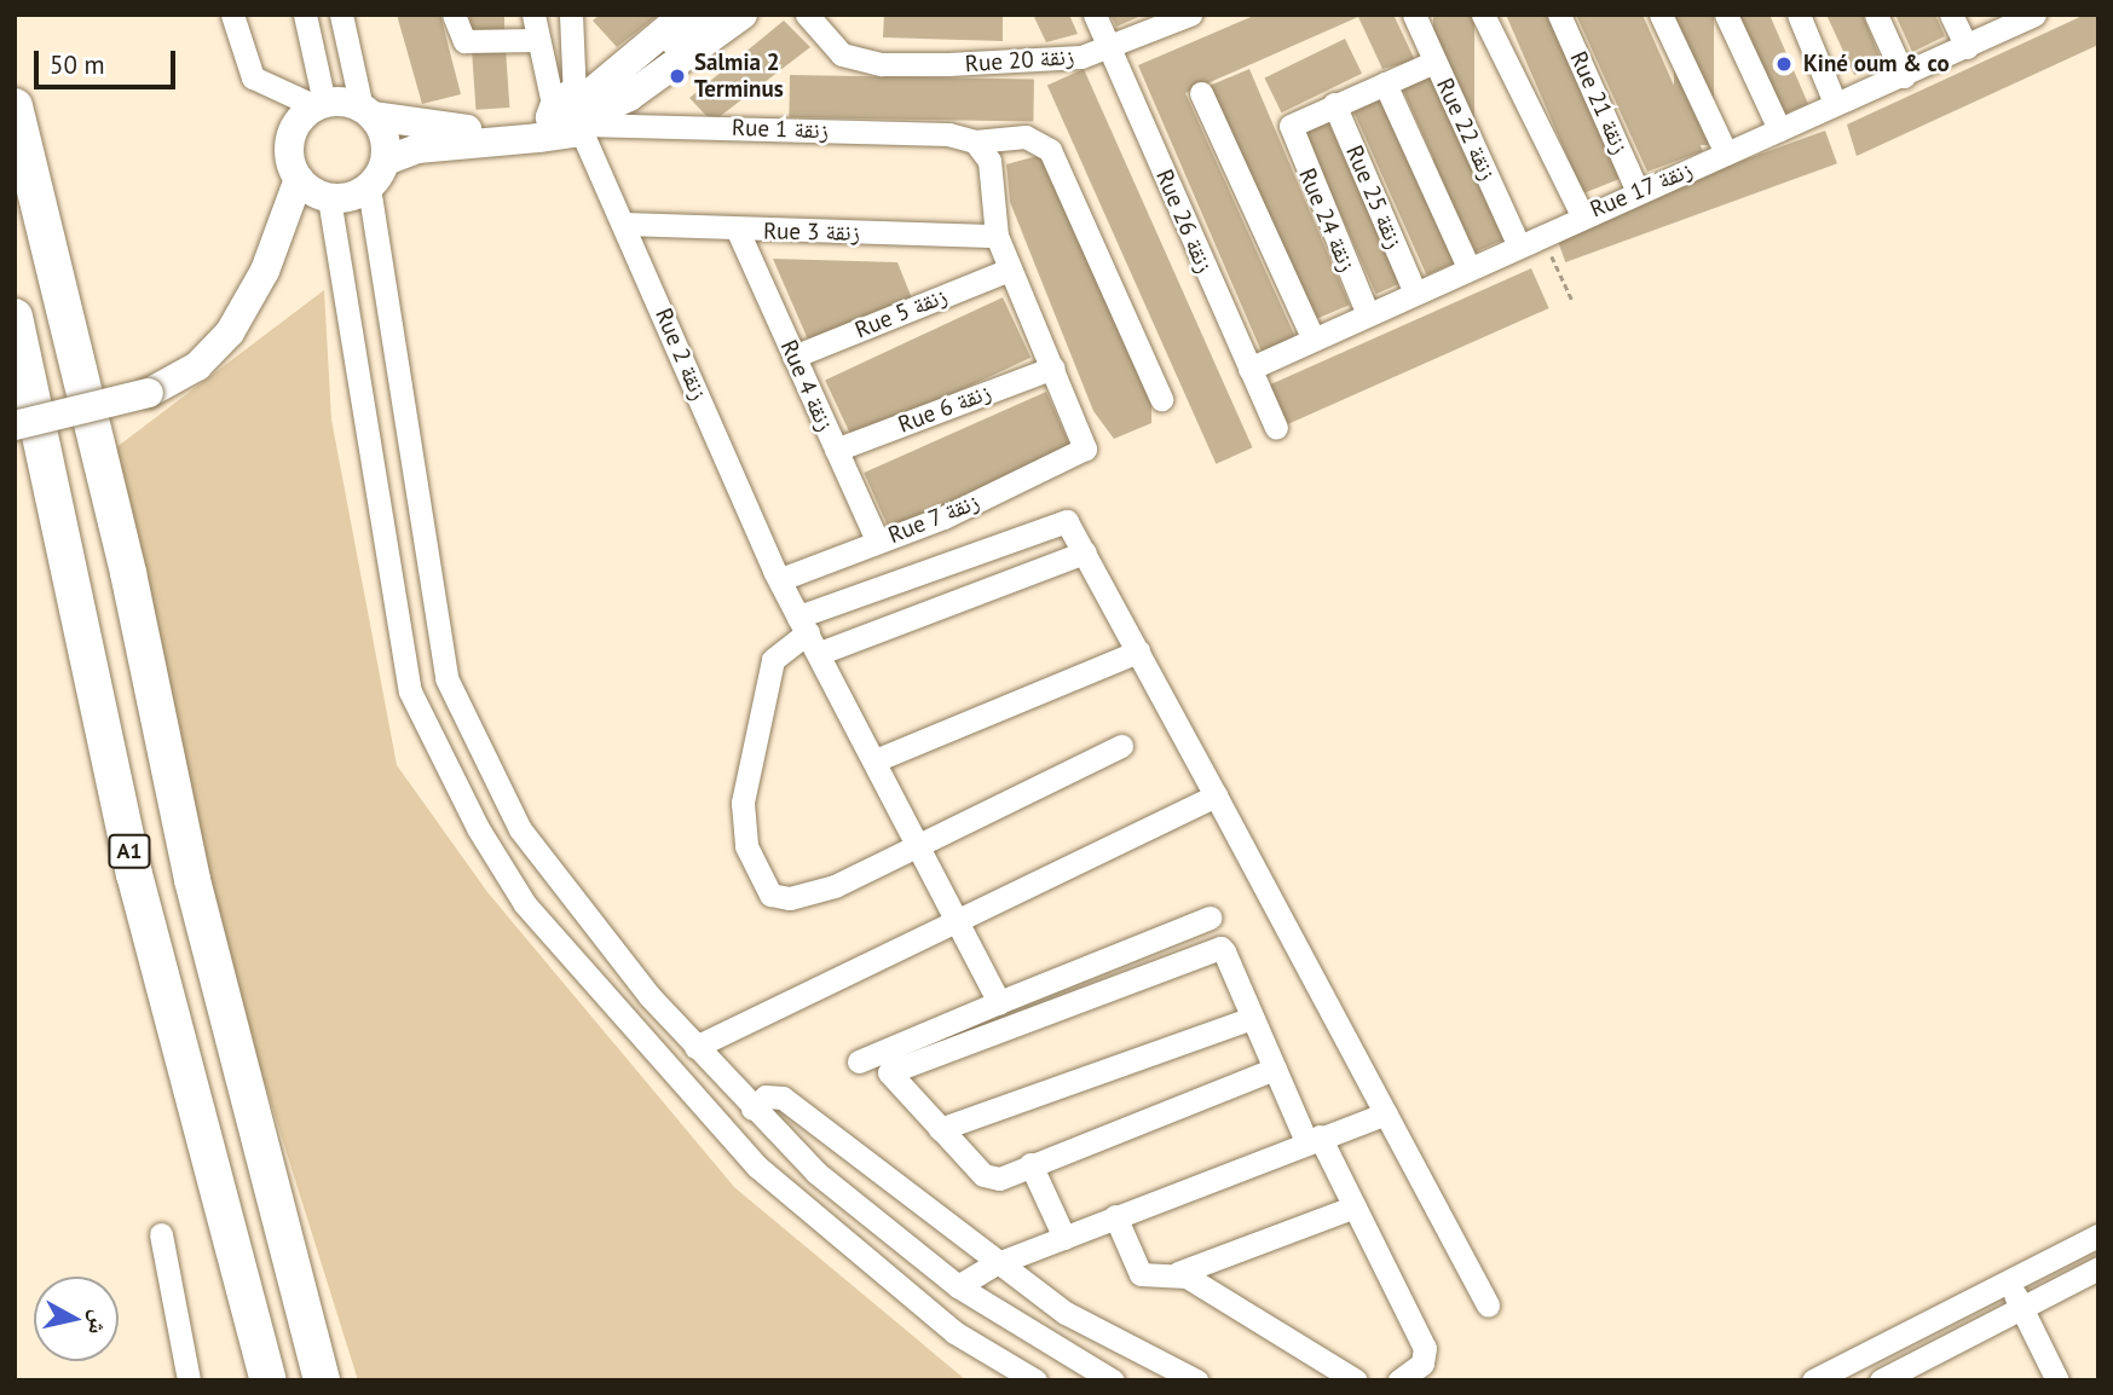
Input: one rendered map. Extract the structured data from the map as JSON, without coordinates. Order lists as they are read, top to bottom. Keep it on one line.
{"streets":{"highway":["A1"],"street":["Rue 20 زنقة","Rue 21 زنقة","Rue 1 زنقة","Rue 22 زنقة","Rue 17 زنقة","Rue 25 زنقة","Rue 24 زنقة","Rue 26 زنقة","Rue 3 زنقة","Rue 5 زنقة","Rue 2 زنقة","Rue 4 زنقة","Rue 6 زنقة","Rue 7 زنقة"]},"crossings":[["Rue 20 زنقة","Rue 26 زنقة"],["Rue 21 زنقة","Rue 17 زنقة"],["Rue 1 زنقة","Rue 2 زنقة"],["Rue 22 زنقة","Rue 17 زنقة"],["Rue 17 زنقة","Rue 25 زنقة"],["Rue 17 زنقة","Rue 24 زنقة"],["Rue 17 زنقة","Rue 26 زنقة"],["Rue 25 زنقة","Rue 24 زنقة"],["Rue 3 زنقة","Rue 2 زنقة"],["Rue 3 زنقة","Rue 4 زنقة"],["Rue 5 زنقة","Rue 4 زنقة"],["Rue 2 زنقة","Rue 7 زنقة"],["Rue 4 زنقة","Rue 6 زنقة"],["Rue 4 زنقة","Rue 7 زنقة"],["Rue 6 زنقة","Rue 7 زنقة"]],"places":["Kiné oum & co","Salmia 2 Terminus"],"scale_bar":"50 m","north":"right"}
